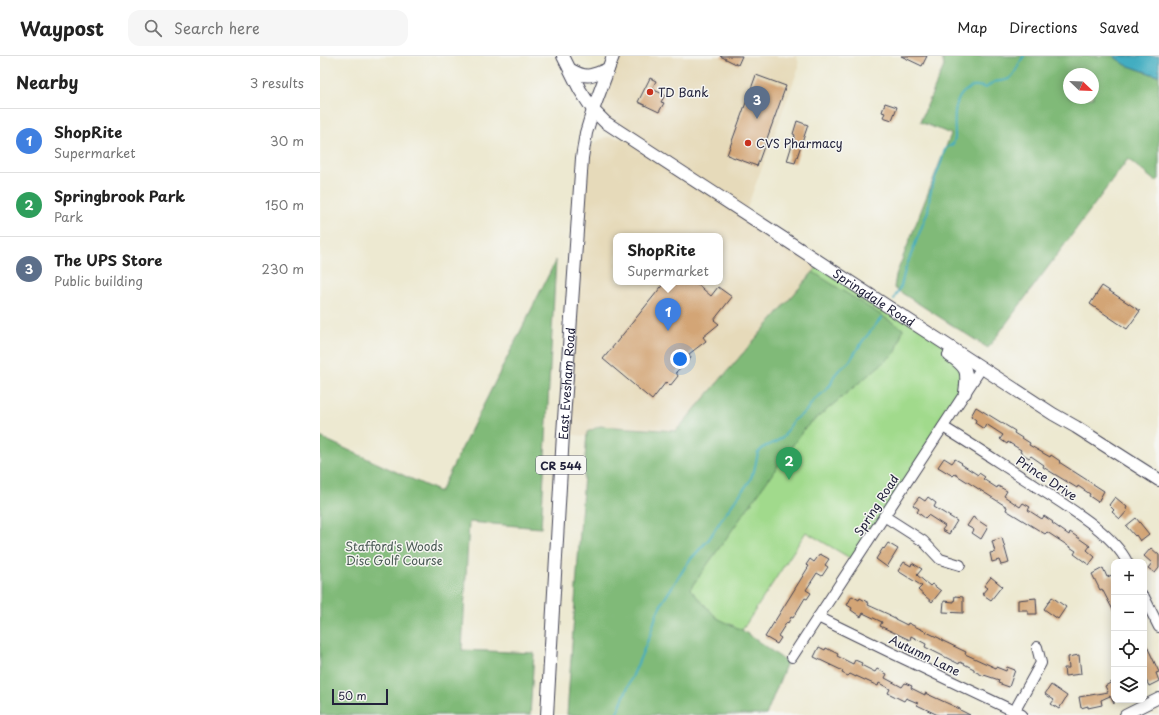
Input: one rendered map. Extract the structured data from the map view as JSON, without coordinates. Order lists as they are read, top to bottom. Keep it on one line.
{"streets":{"main road":["Springdale Road","East Evesham Road","CR 544"],"street":["Prince Drive","Spring Road","Autumn Lane"]},"crossings":[["Springdale Road","East Evesham Road"],["Springdale Road","Spring Road"],["Prince Drive","Spring Road"],["Spring Road","Autumn Lane"]],"parks":["Stafford's Woods Disc Golf Course"],"places":["TD Bank","CVS Pharmacy"],"scale_bar":"50 m","north":"bottom right","page":{"header":"Waypost","search":"Search here","nav":["Map","Directions","Saved"],"heading":["Nearby","3 results"],"pins":["3","1","2"],"list":[{"mark":"1","name":"ShopRite","note":"Supermarket","value":"30 m"},{"mark":"2","name":"Springbrook Park","note":"Park","value":"150 m"},{"mark":"3","name":"The UPS Store","note":"Public building","value":"230 m"}],"popup":["ShopRite","Supermarket"],"map_buttons":["+","−"],"scale":"50 m"}}
